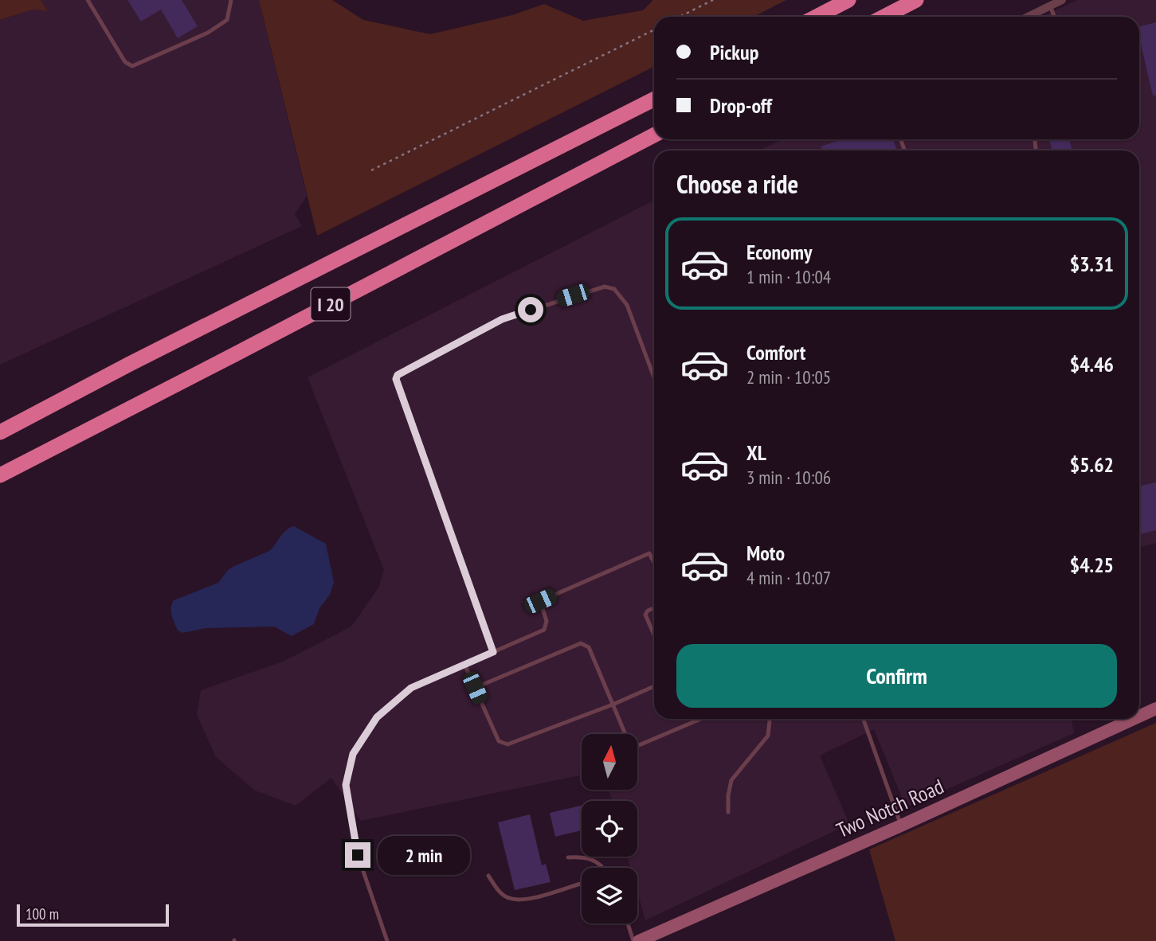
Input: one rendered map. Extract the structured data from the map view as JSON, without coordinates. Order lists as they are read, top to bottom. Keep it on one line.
{"streets":{"highway":["I 20"],"street":["Two Notch Road"]},"scale_bar":"100 m","north":"top","page":{"banner":["Pickup","Drop-off"],"heading":"Choose a ride","list":[{"name":"Economy","note":"1 min · 10:04","value":"$3.31"},{"name":"Comfort","note":"2 min · 10:05","value":"$4.46"},{"name":"XL","note":"3 min · 10:06","value":"$5.62"},{"name":"Moto","note":"4 min · 10:07","value":"$4.25"}],"buttons":"Confirm","bubble":"2 min","scale":"100 m"}}
